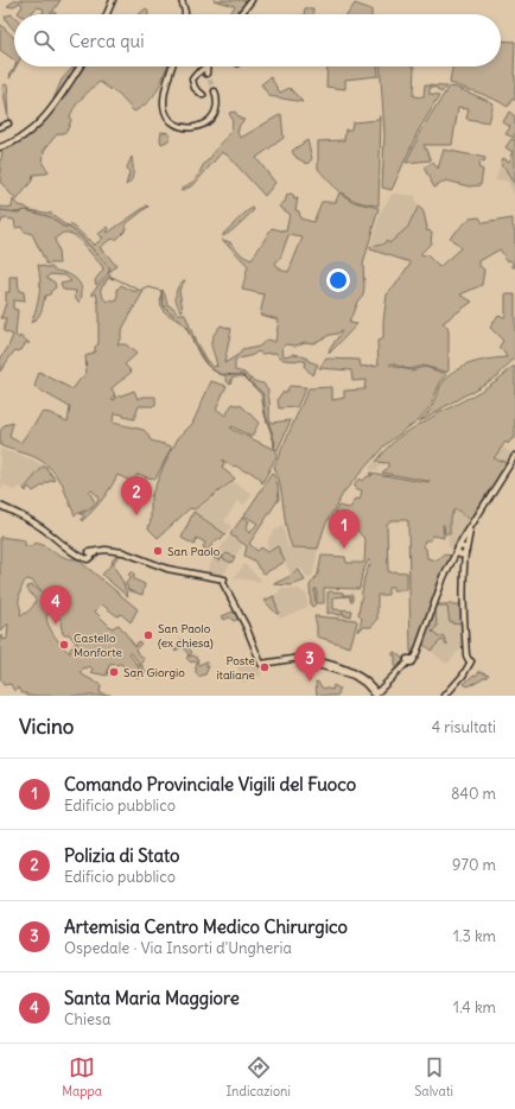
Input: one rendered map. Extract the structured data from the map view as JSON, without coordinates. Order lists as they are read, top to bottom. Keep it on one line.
{"places":["San Paolo","San Paolo (ex chiesa)","Castello Monforte","Poste italiane","San Giorgio"],"page":{"search":"Cerca qui","pins":["2","1","4","3"],"heading":["Vicino","4 risultati"],"list":[{"mark":"1","name":"Comando Provinciale Vigili del Fuoco","note":"Edificio pubblico","value":"840 m"},{"mark":"2","name":"Polizia di Stato","note":"Edificio pubblico","value":"970 m"},{"mark":"3","name":"Artemisia Centro Medico Chirurgico","note":"Ospedale · Via Insorti d'Ungheria","value":"1.3 km"},{"mark":"4","name":"Santa Maria Maggiore","note":"Chiesa","value":"1.4 km"}],"nav":["Mappa","Indicazioni","Salvati"]}}
